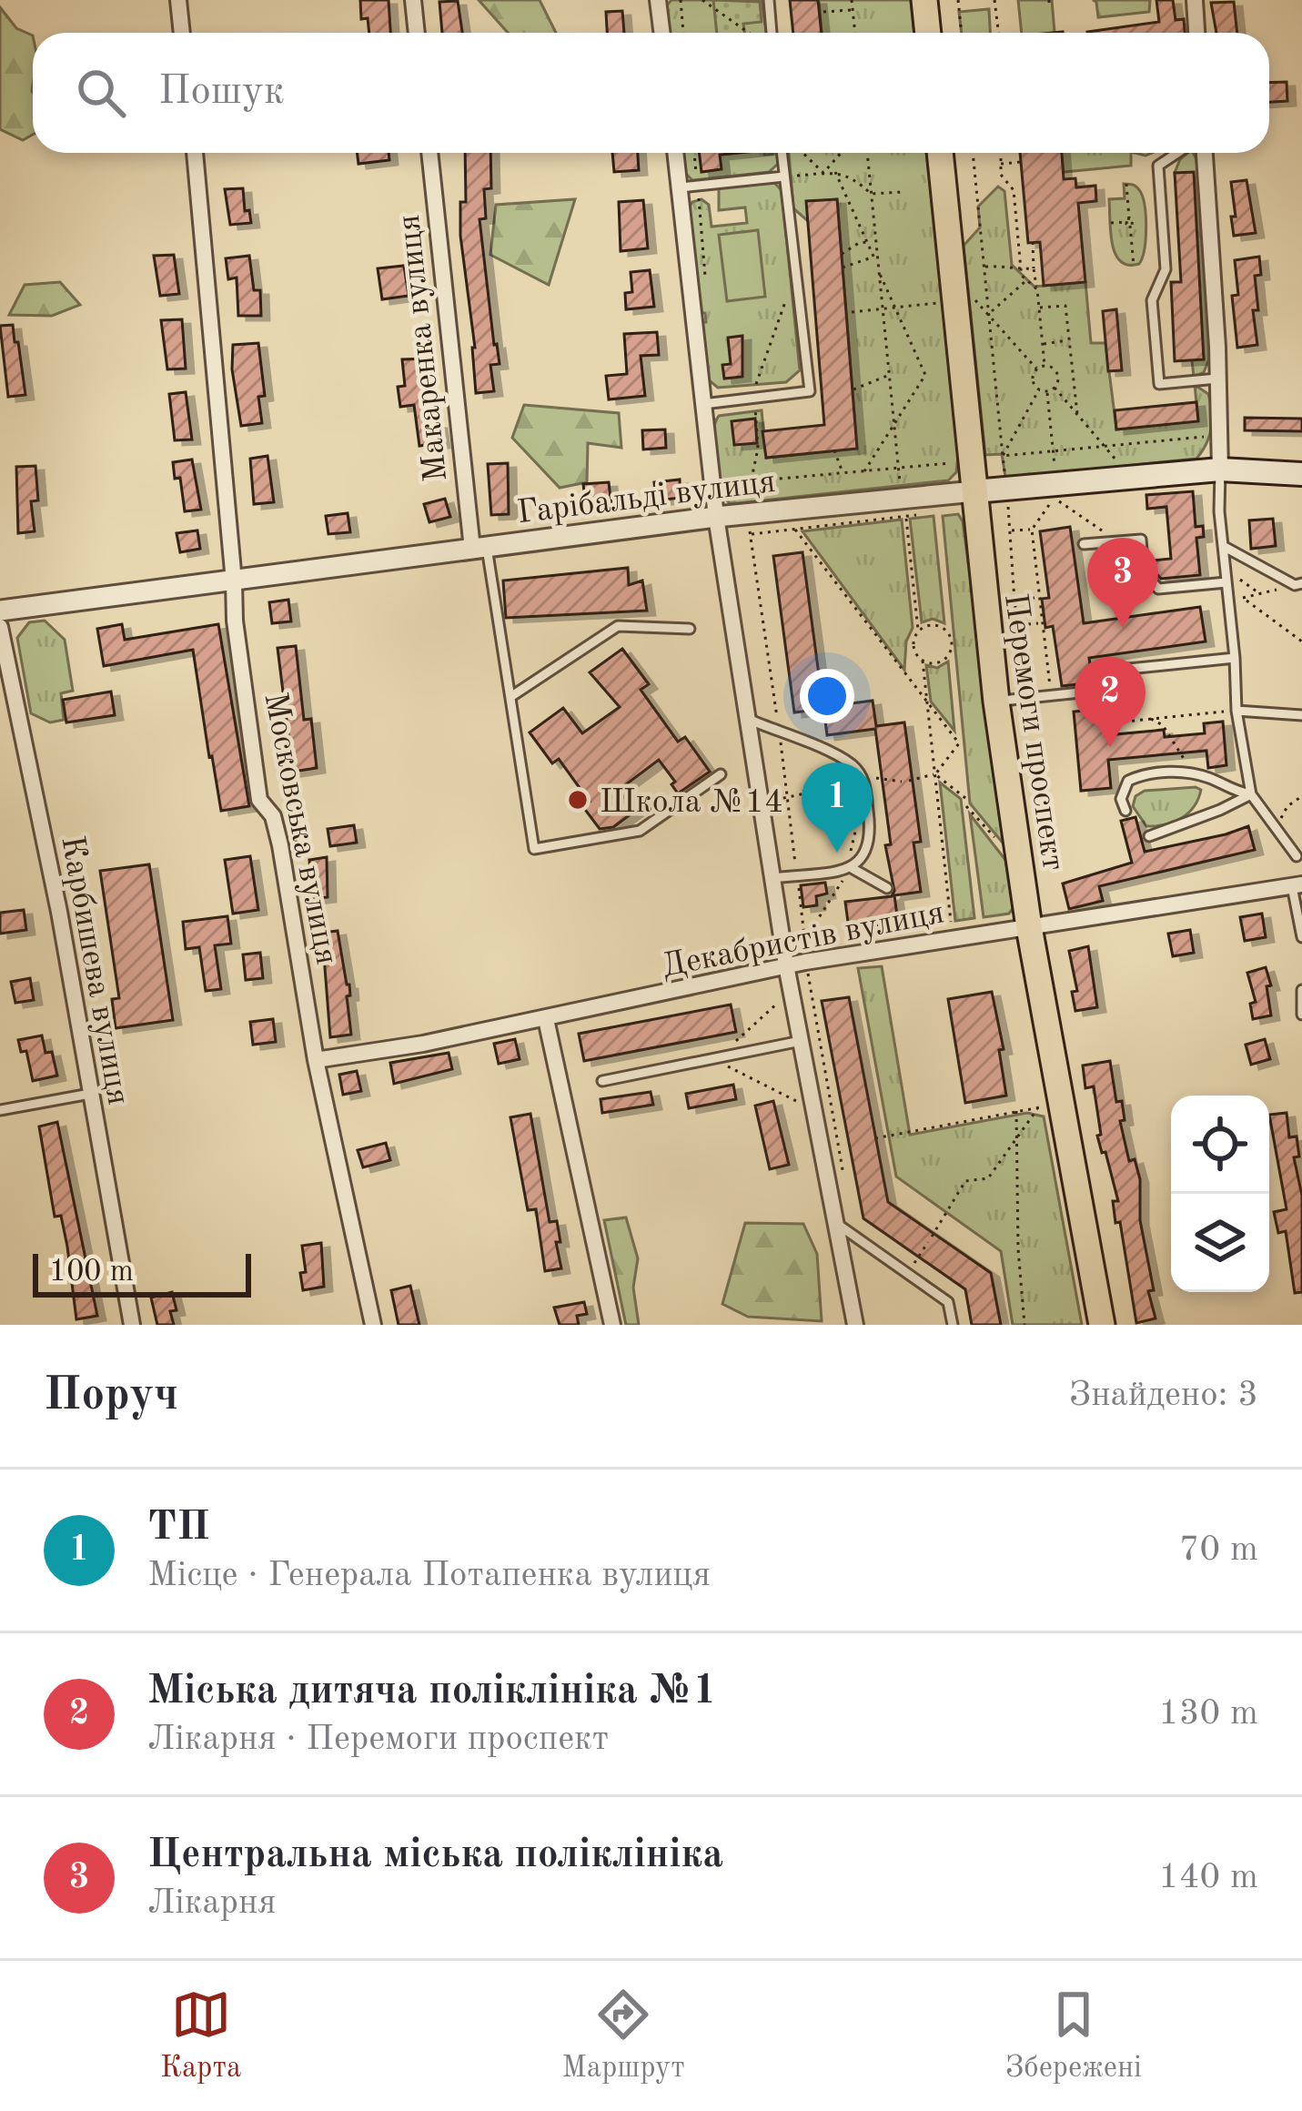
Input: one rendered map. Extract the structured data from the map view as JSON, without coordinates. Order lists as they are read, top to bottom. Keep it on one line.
{"streets":{"main road":["Гарібальді вулиця","Перемоги проспект"],"street":["Макаренка вулиця","Московська вулиця","Декабристів вулиця","Карбишева вулиця"]},"crossings":[["Макаренка вулиця","Гарібальді вулиця"],["Гарібальді вулиця","Перемоги проспект"],["Гарібальді вулиця","Московська вулиця"],["Перемоги проспект","Декабристів вулиця"],["Московська вулиця","Декабристів вулиця"]],"places":["Школа №14"],"scale_bar":"100 m","page":{"search":"Пошук","pins":["3","2","1"],"scale":"100 m","heading":["Поруч","Знайдено: 3"],"list":[{"mark":"1","name":"ТП","note":"Місце · Генерала Потапенка вулиця","value":"70 m"},{"mark":"2","name":"Міська дитяча поліклініка №1","note":"Лікарня · Перемоги проспект","value":"130 m"},{"mark":"3","name":"Центральна міська полiклiнiка","note":"Лікарня","value":"140 m"}],"nav":["Карта","Маршрут","Збережені"]}}
